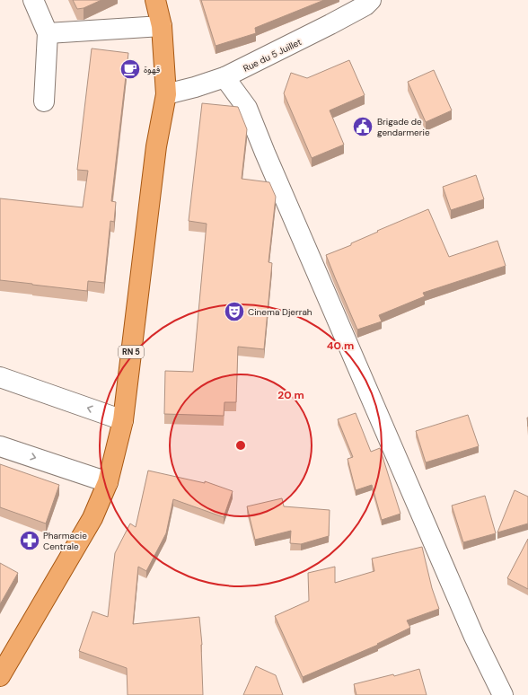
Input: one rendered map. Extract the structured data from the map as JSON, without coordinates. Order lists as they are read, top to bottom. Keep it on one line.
{"streets":{"main road":["RN 5"],"street":["Rue du 5 Juillet"]},"crossings":[["Rue du 5 Juillet","RN 5"]],"places":{"cafe":["قهوة"],"public building":["Brigade de gendarmerie"],"theatre":["Cinema Djerrah"],"pharmacy":["Pharmacie Centrale"]},"rings":["40 m","20 m"]}
